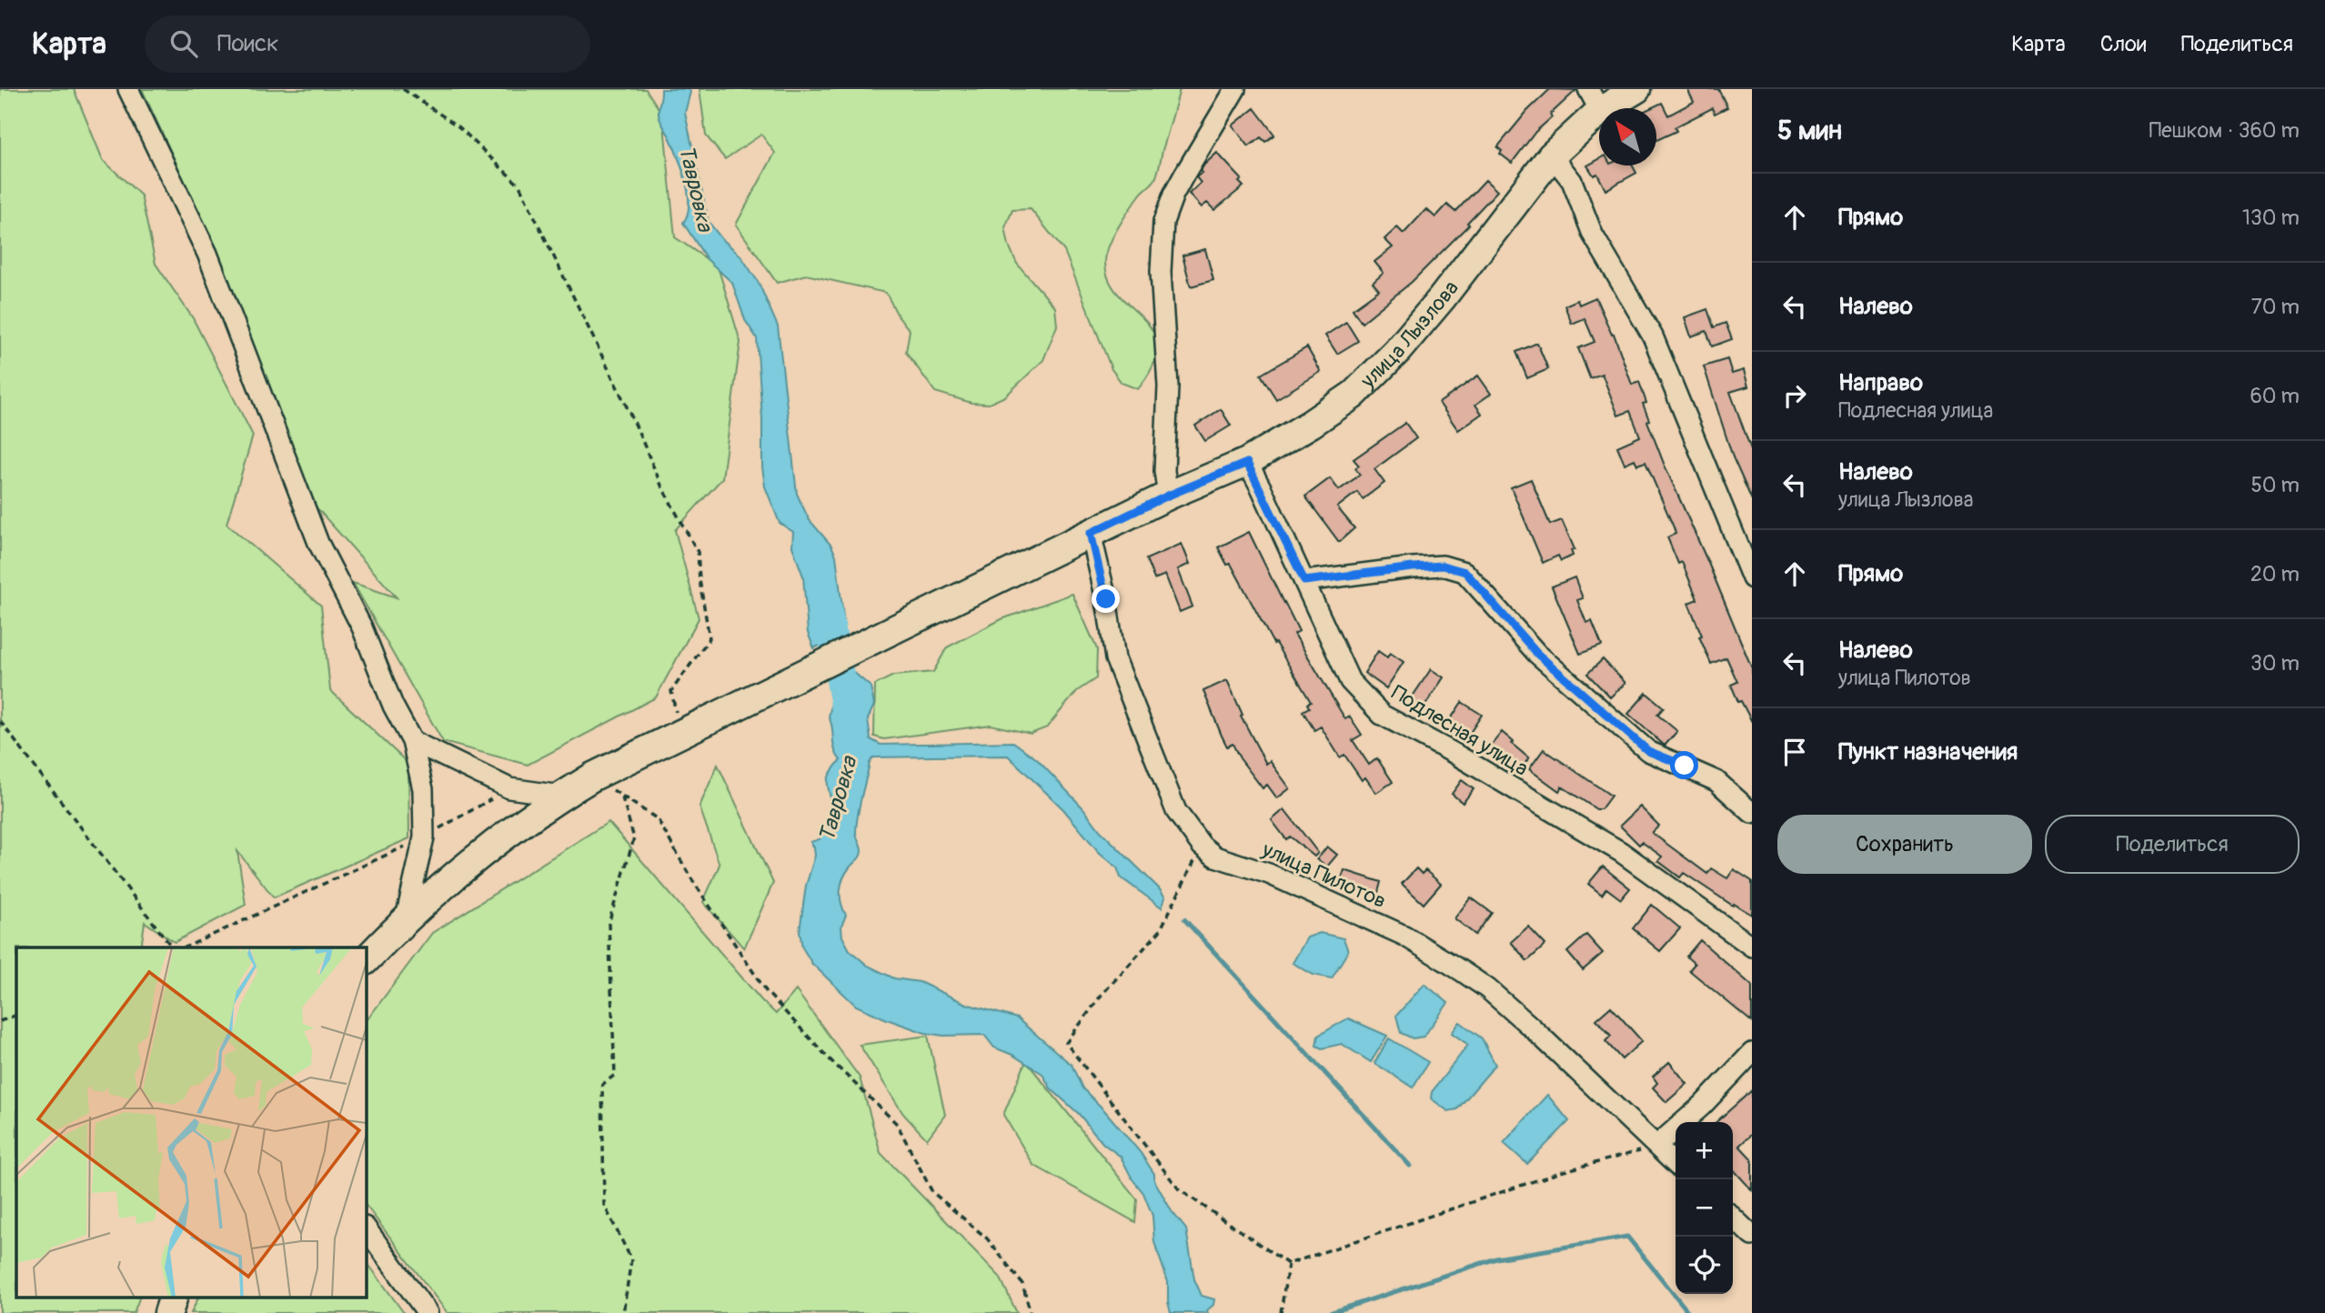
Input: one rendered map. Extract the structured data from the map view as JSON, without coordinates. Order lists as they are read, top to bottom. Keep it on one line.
{"streets":{"street":["улица Лызлова","Подлесная улица","улица Пилотов"]},"crossings":[["улица Лызлова","Подлесная улица"],["улица Лызлова","улица Пилотов"]],"water":["Тавровка"],"north":"top left","page":{"header":"Карта","search":"Поиск","nav":["Карта","Слои","Поделиться"],"heading":["5 мин","Пешком · 360 m"],"list":[["Прямо","130 m"],["Налево","70 m"],["Направо","Подлесная улица","60 m"],["Налево","улица Лызлова","50 m"],["Прямо","20 m"],["Налево","улица Пилотов","30 m"],"Пункт назначения"],"buttons":["Сохранить","Поделиться"],"map_buttons":["+","−"]}}
